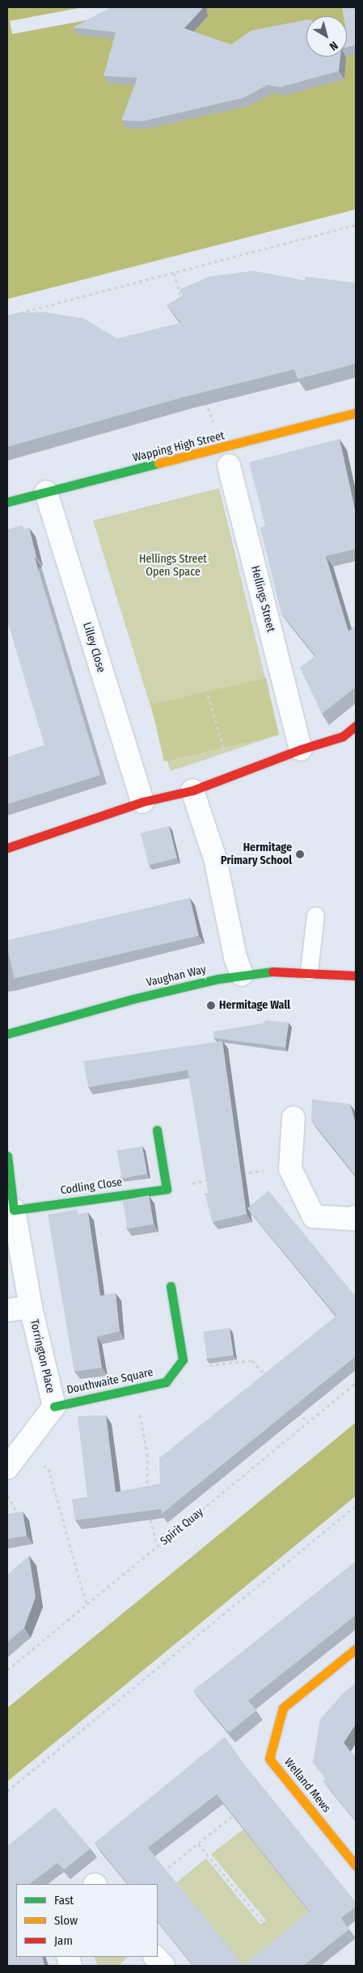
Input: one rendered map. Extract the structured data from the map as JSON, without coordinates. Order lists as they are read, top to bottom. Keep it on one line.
{"streets":{"street":["Wapping High Street","Hellings Street","Lilley Close","Vaughan Way","Codling Close","Torrington Place","Douthwaite Square","Welland Mews"],"path":["Spirit Quay"]},"crossings":[["Wapping High Street","Hellings Street"],["Wapping High Street","Lilley Close"],["Codling Close","Torrington Place"],["Torrington Place","Douthwaite Square"]],"parks":["Hellings Street Open Space"],"places":["Hermitage Primary School","Hermitage Wall"],"legend":["Fast","Slow","Jam"],"north":"bottom right"}
